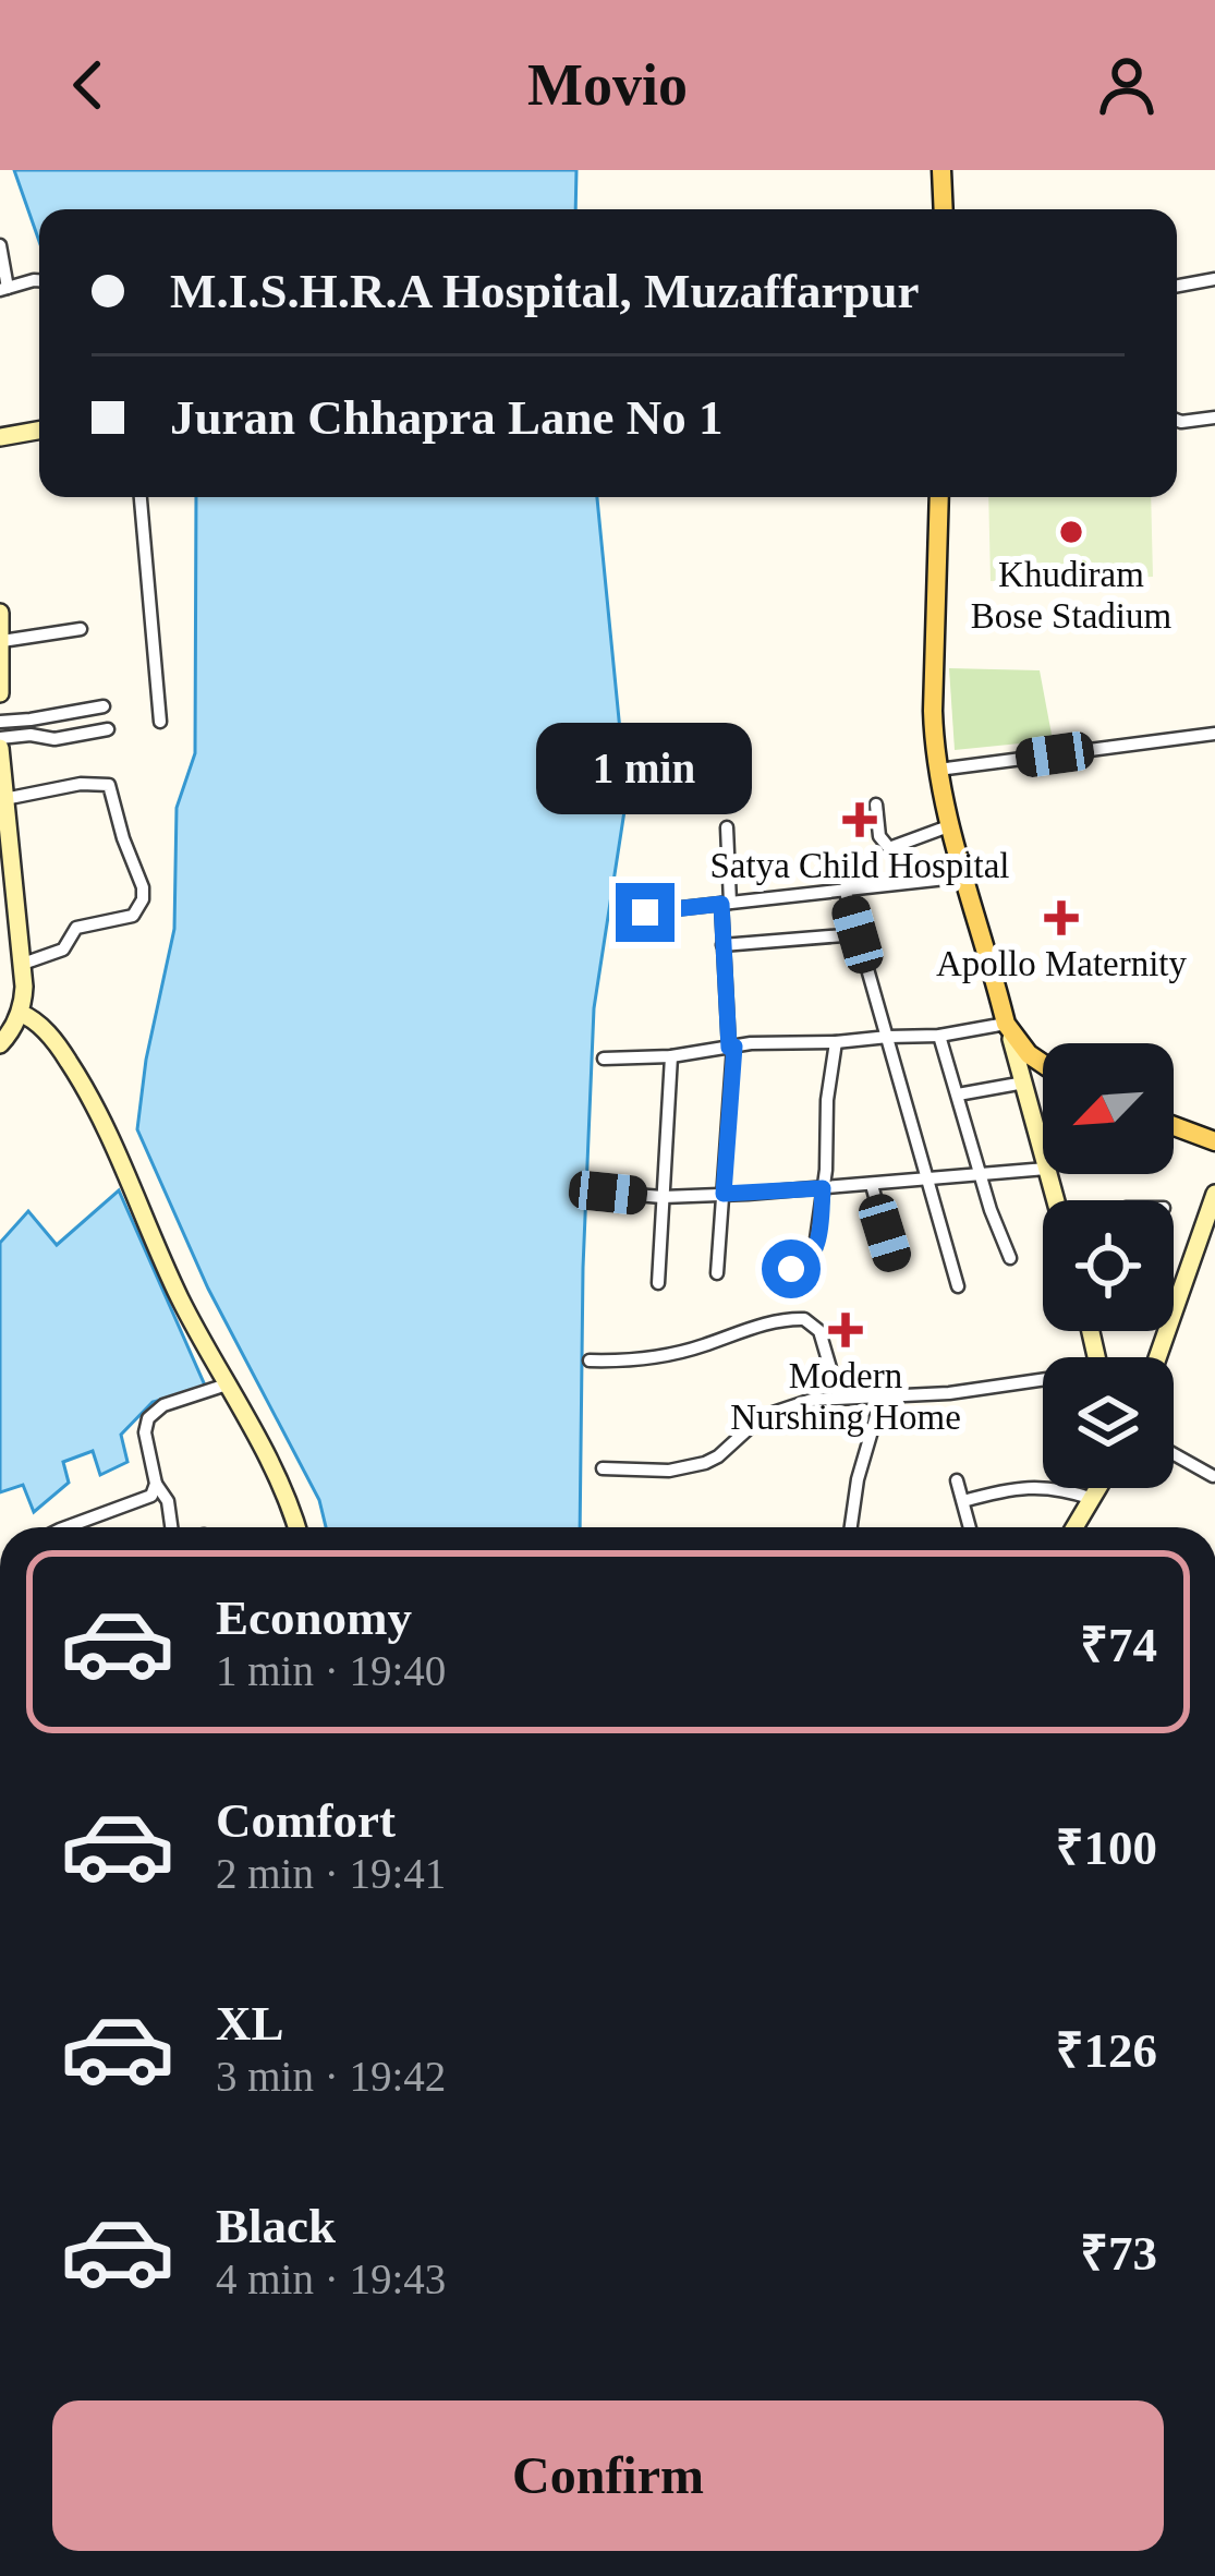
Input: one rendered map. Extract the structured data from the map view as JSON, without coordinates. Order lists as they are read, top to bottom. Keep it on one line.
{"places":{"other":["Khudiram Bose Stadium"],"health":["Satya Child Hospital","Apollo Maternity","Modern Nurshing Home"]},"north":"bottom left","page":{"header":"Movio","banner":["M.I.S.H.R.A Hospital, Muzaffarpur","Juran Chhapra Lane No 1"],"bubble":"1 min","list":[{"name":"Economy","note":"1 min · 19:40","value":"₹74"},{"name":"Comfort","note":"2 min · 19:41","value":"₹100"},{"name":"XL","note":"3 min · 19:42","value":"₹126"},{"name":"Black","note":"4 min · 19:43","value":"₹73"}],"buttons":"Confirm"}}
